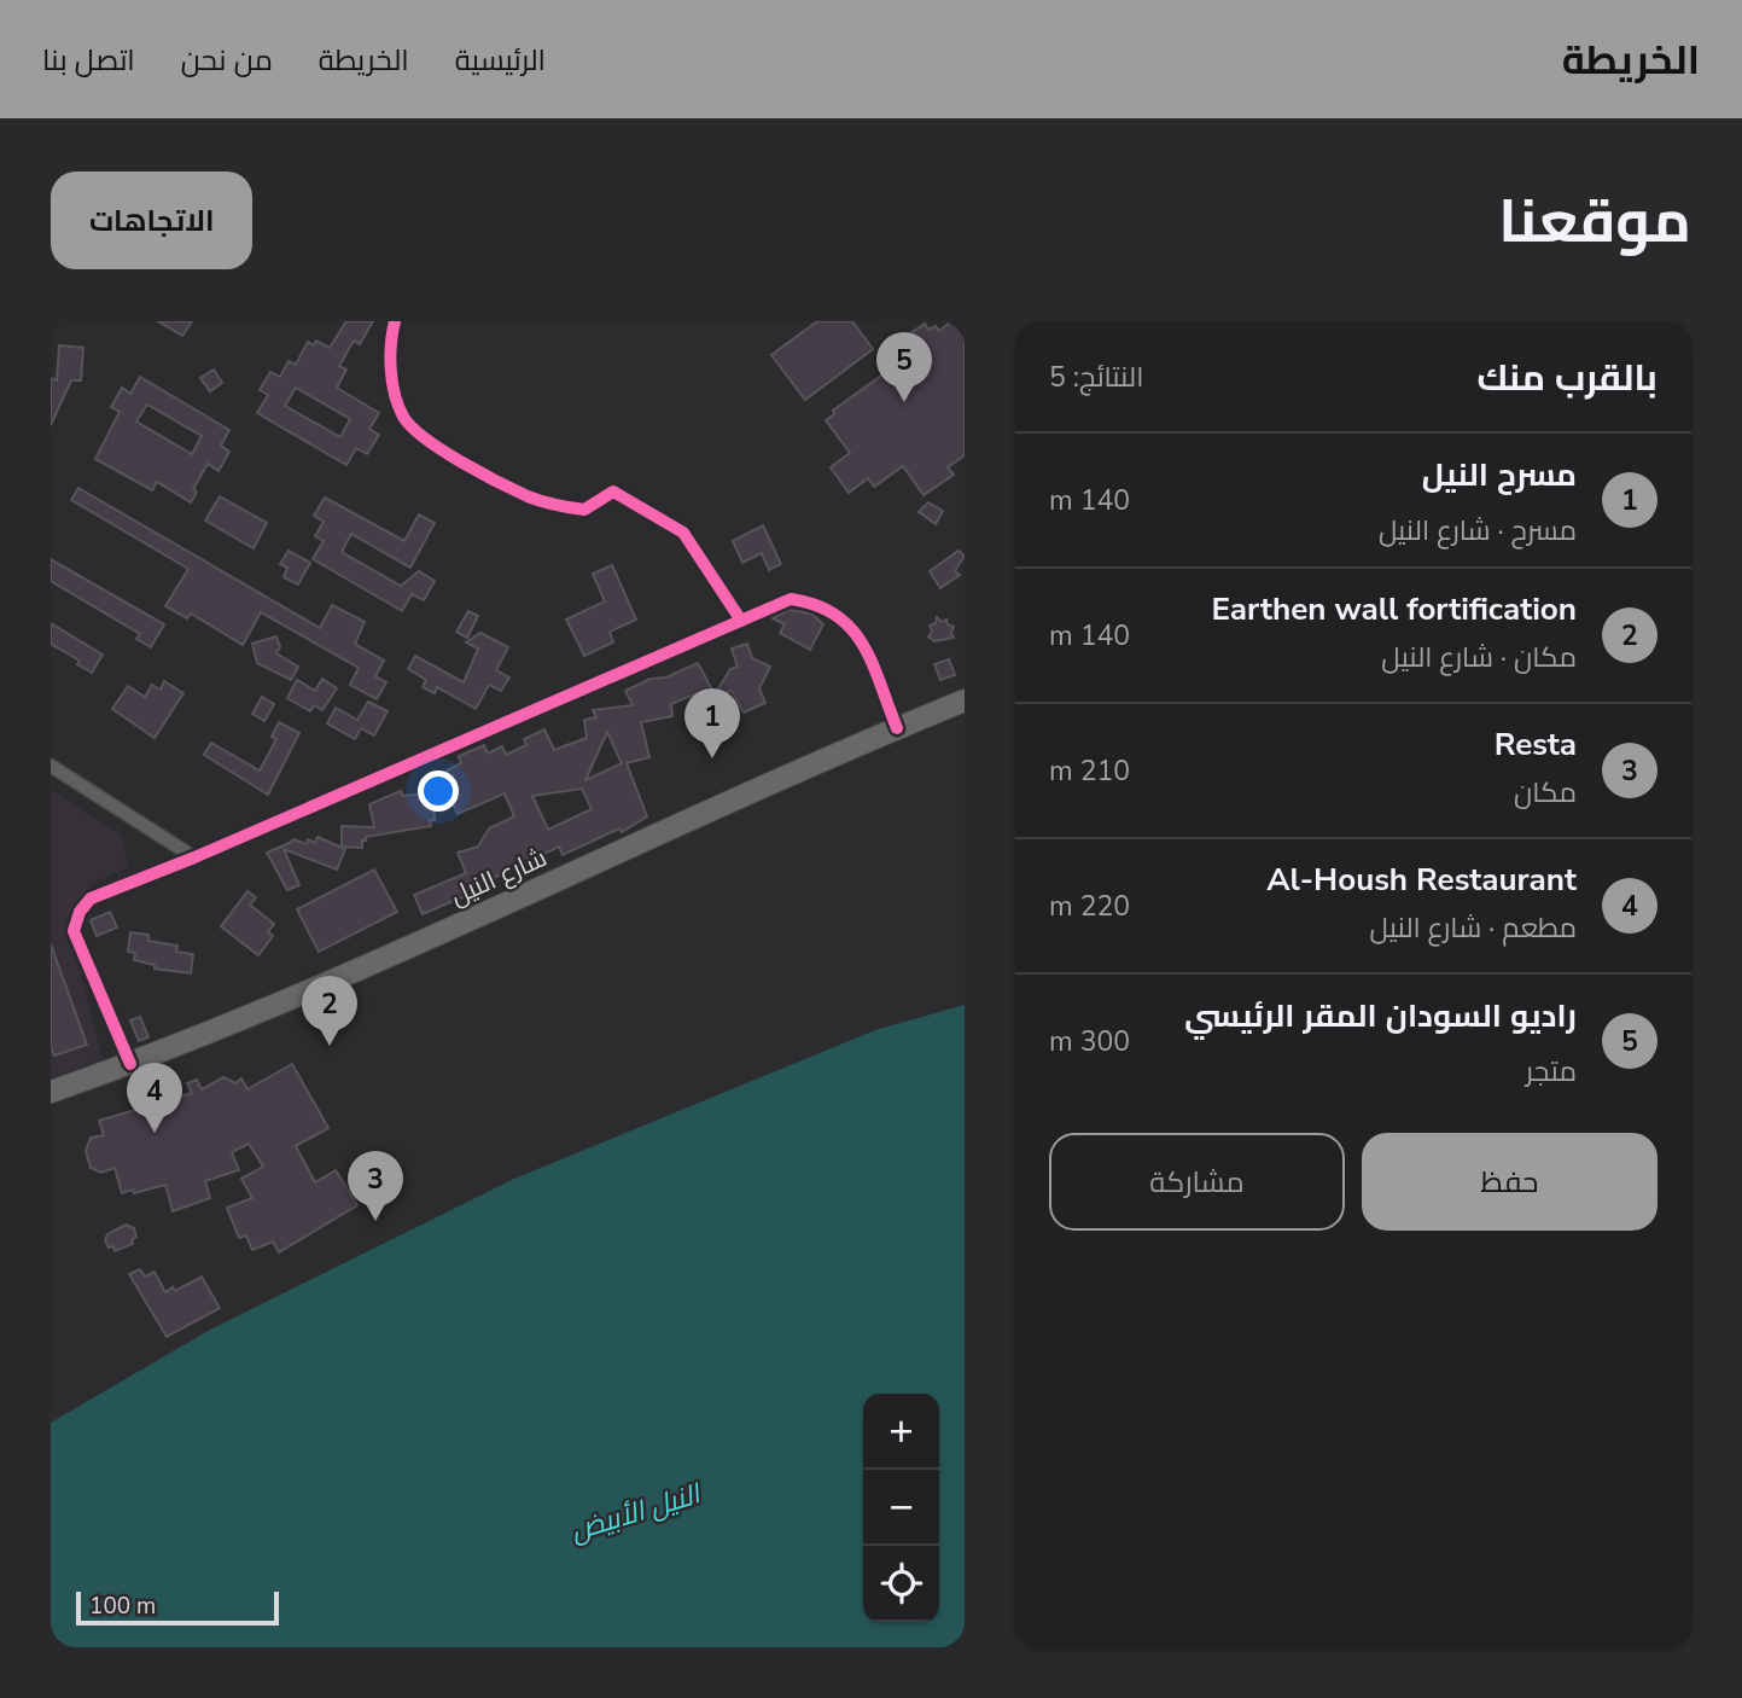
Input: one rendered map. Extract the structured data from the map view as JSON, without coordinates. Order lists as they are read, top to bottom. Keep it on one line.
{"streets":{"main road":["شارع النيل"]},"water":["النيل الأبيض"],"scale_bar":"100 m","page":{"header":"الخريطة","nav":["الرئيسية","الخريطة","من نحن","اتصل بنا"],"title":"موقعنا","buttons":["الاتجاهات",["حفظ","مشاركة"]],"heading":["بالقرب منك","النتائج: 5"],"pins":["5","1","2","4","3"],"list":[{"mark":"1","name":"مسرح النيل","note":"مسرح · شارع النيل","value":"140 m"},{"mark":"2","name":"Earthen wall fortification","note":"مكان · شارع النيل","value":"140 m"},{"mark":"3","name":"Resta","note":"مكان","value":"210 m"},{"mark":"4","name":"Al-Housh Restaurant","note":"مطعم · شارع النيل","value":"220 m"},{"mark":"5","name":"راديو السودان المقر الرئيسي","note":"متجر","value":"300 m"}],"map_buttons":["+","−"],"scale":"100 m"}}
